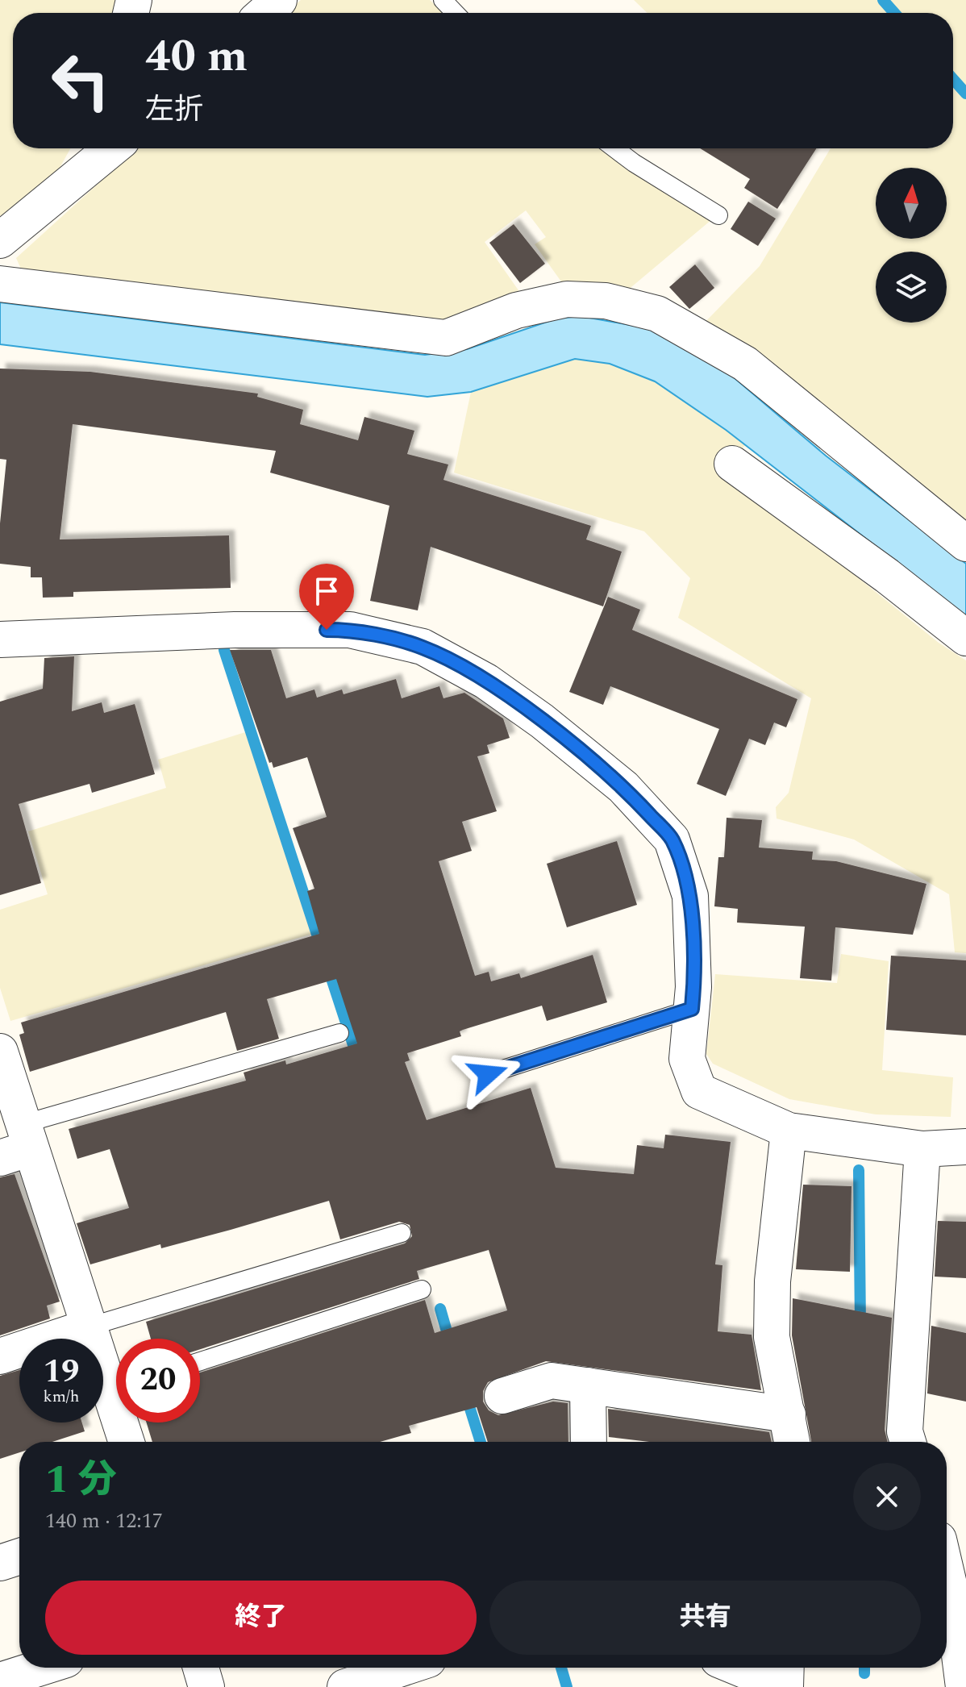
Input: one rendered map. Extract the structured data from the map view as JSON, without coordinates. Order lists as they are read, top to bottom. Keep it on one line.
{"north":"top","page":{"turn":["40 m","左折"],"speed":"19 km/h","limit":"20","heading":["1 分","140 m · 12:17"],"buttons":["終了","共有"]}}
